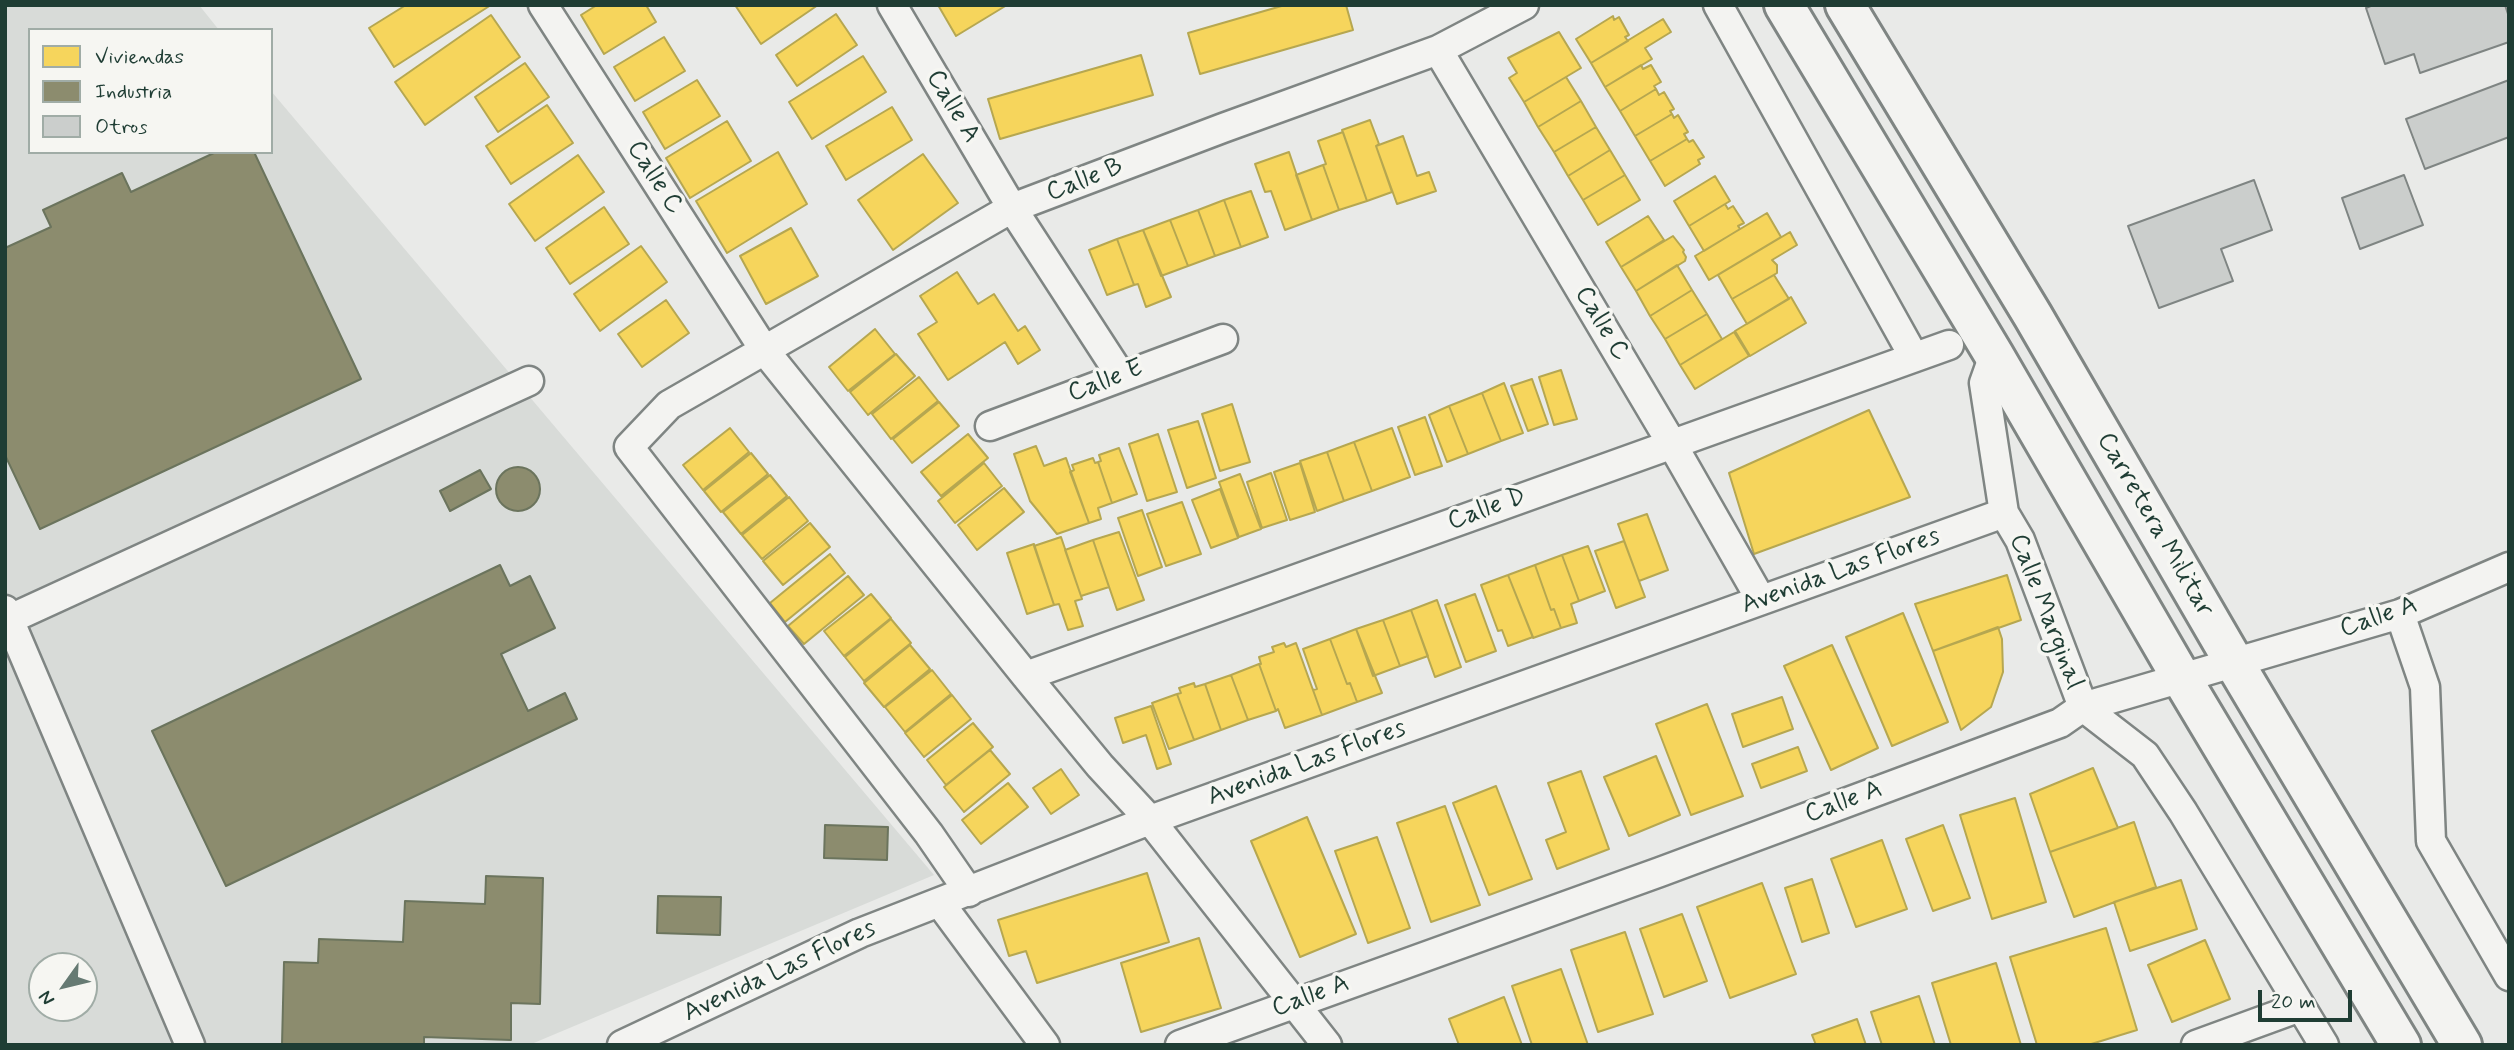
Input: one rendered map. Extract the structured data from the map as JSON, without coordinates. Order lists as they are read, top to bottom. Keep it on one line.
{"streets":{"main road":["Carretera Militar"],"street":["Calle A","Calle C","Calle B","Calle E","Calle D","Avenida Las Flores","Calle Marginal"]},"crossings":[["Calle A","Calle C"],["Calle A","Calle B"],["Calle A","Calle E"],["Calle A","Carretera Militar"],["Calle A","Calle Marginal"],["Calle C","Calle B"],["Calle C","Calle D"],["Calle C","Avenida Las Flores"],["Calle B","Avenida Las Flores"],["Carretera Militar","Calle Marginal"],["Avenida Las Flores","Calle Marginal"]],"legend":["Viviendas","Industria","Otros"],"scale_bar":"20 m","north":"bottom left"}
